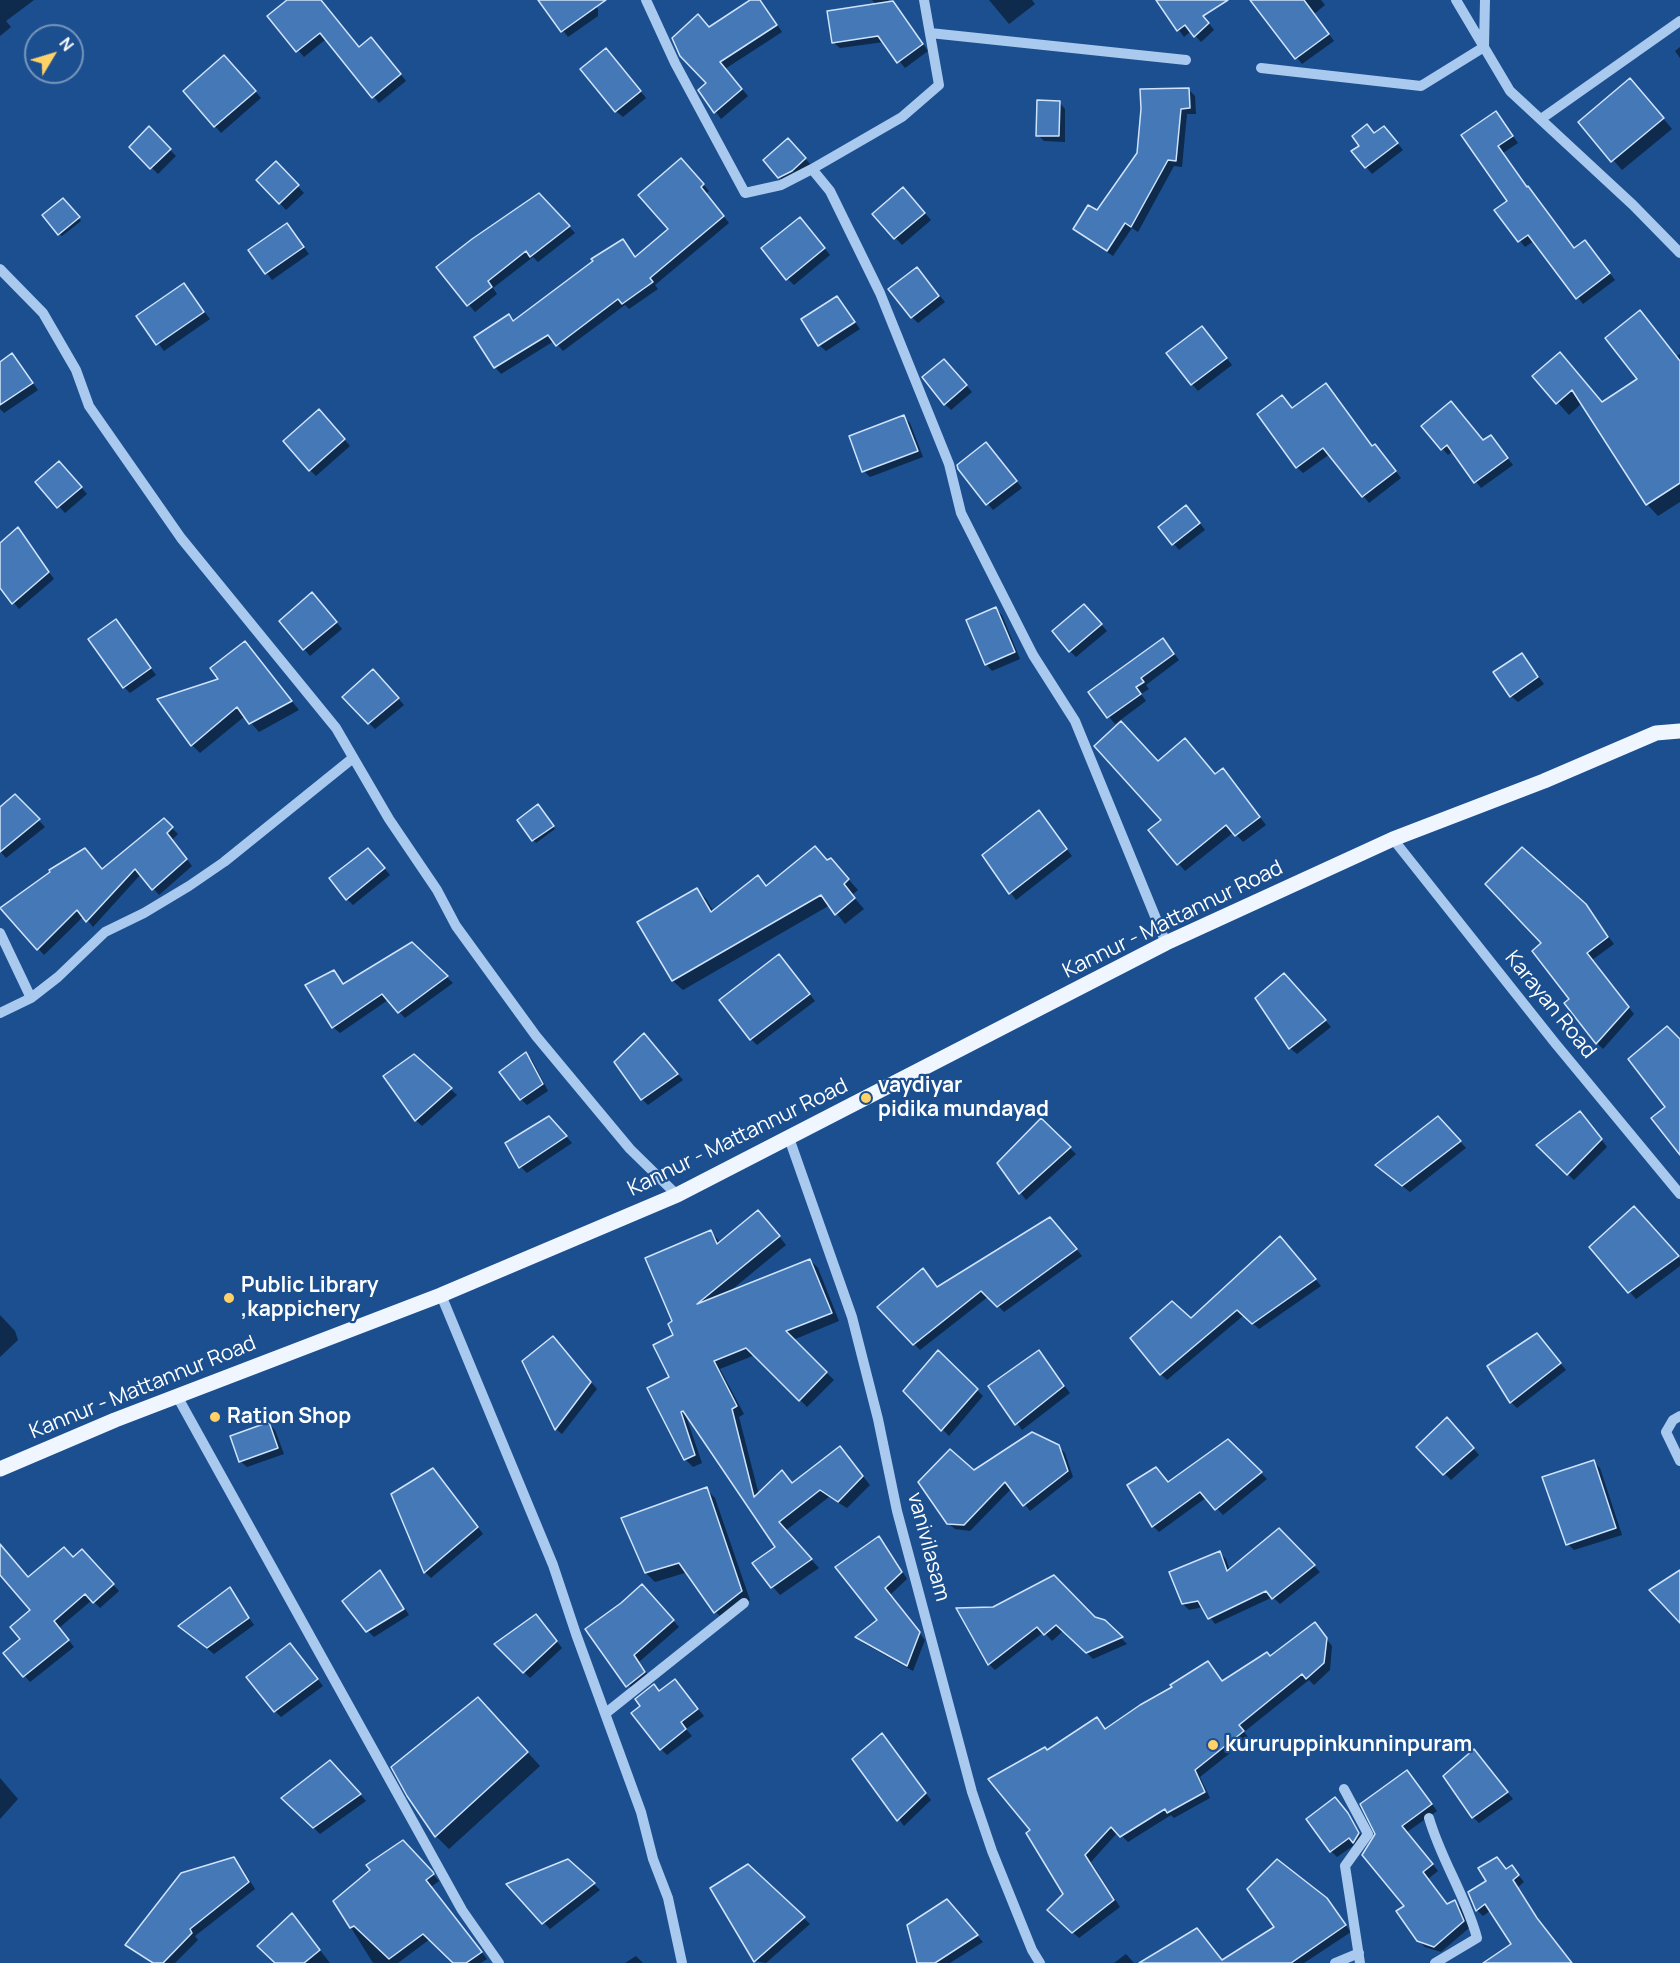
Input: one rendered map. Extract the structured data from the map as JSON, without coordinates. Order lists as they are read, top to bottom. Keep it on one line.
{"streets":{"main road":["Kannur - Mattannur Road"],"street":["Karayan Road","vanivilasam"]},"crossings":[["Kannur - Mattannur Road","Karayan Road"],["Kannur - Mattannur Road","vanivilasam"]],"places":["vaydiyar pidika mundayad","Public Library ,kappichery","Ration Shop","kururuppinkunninpuram"],"north":"top right"}
